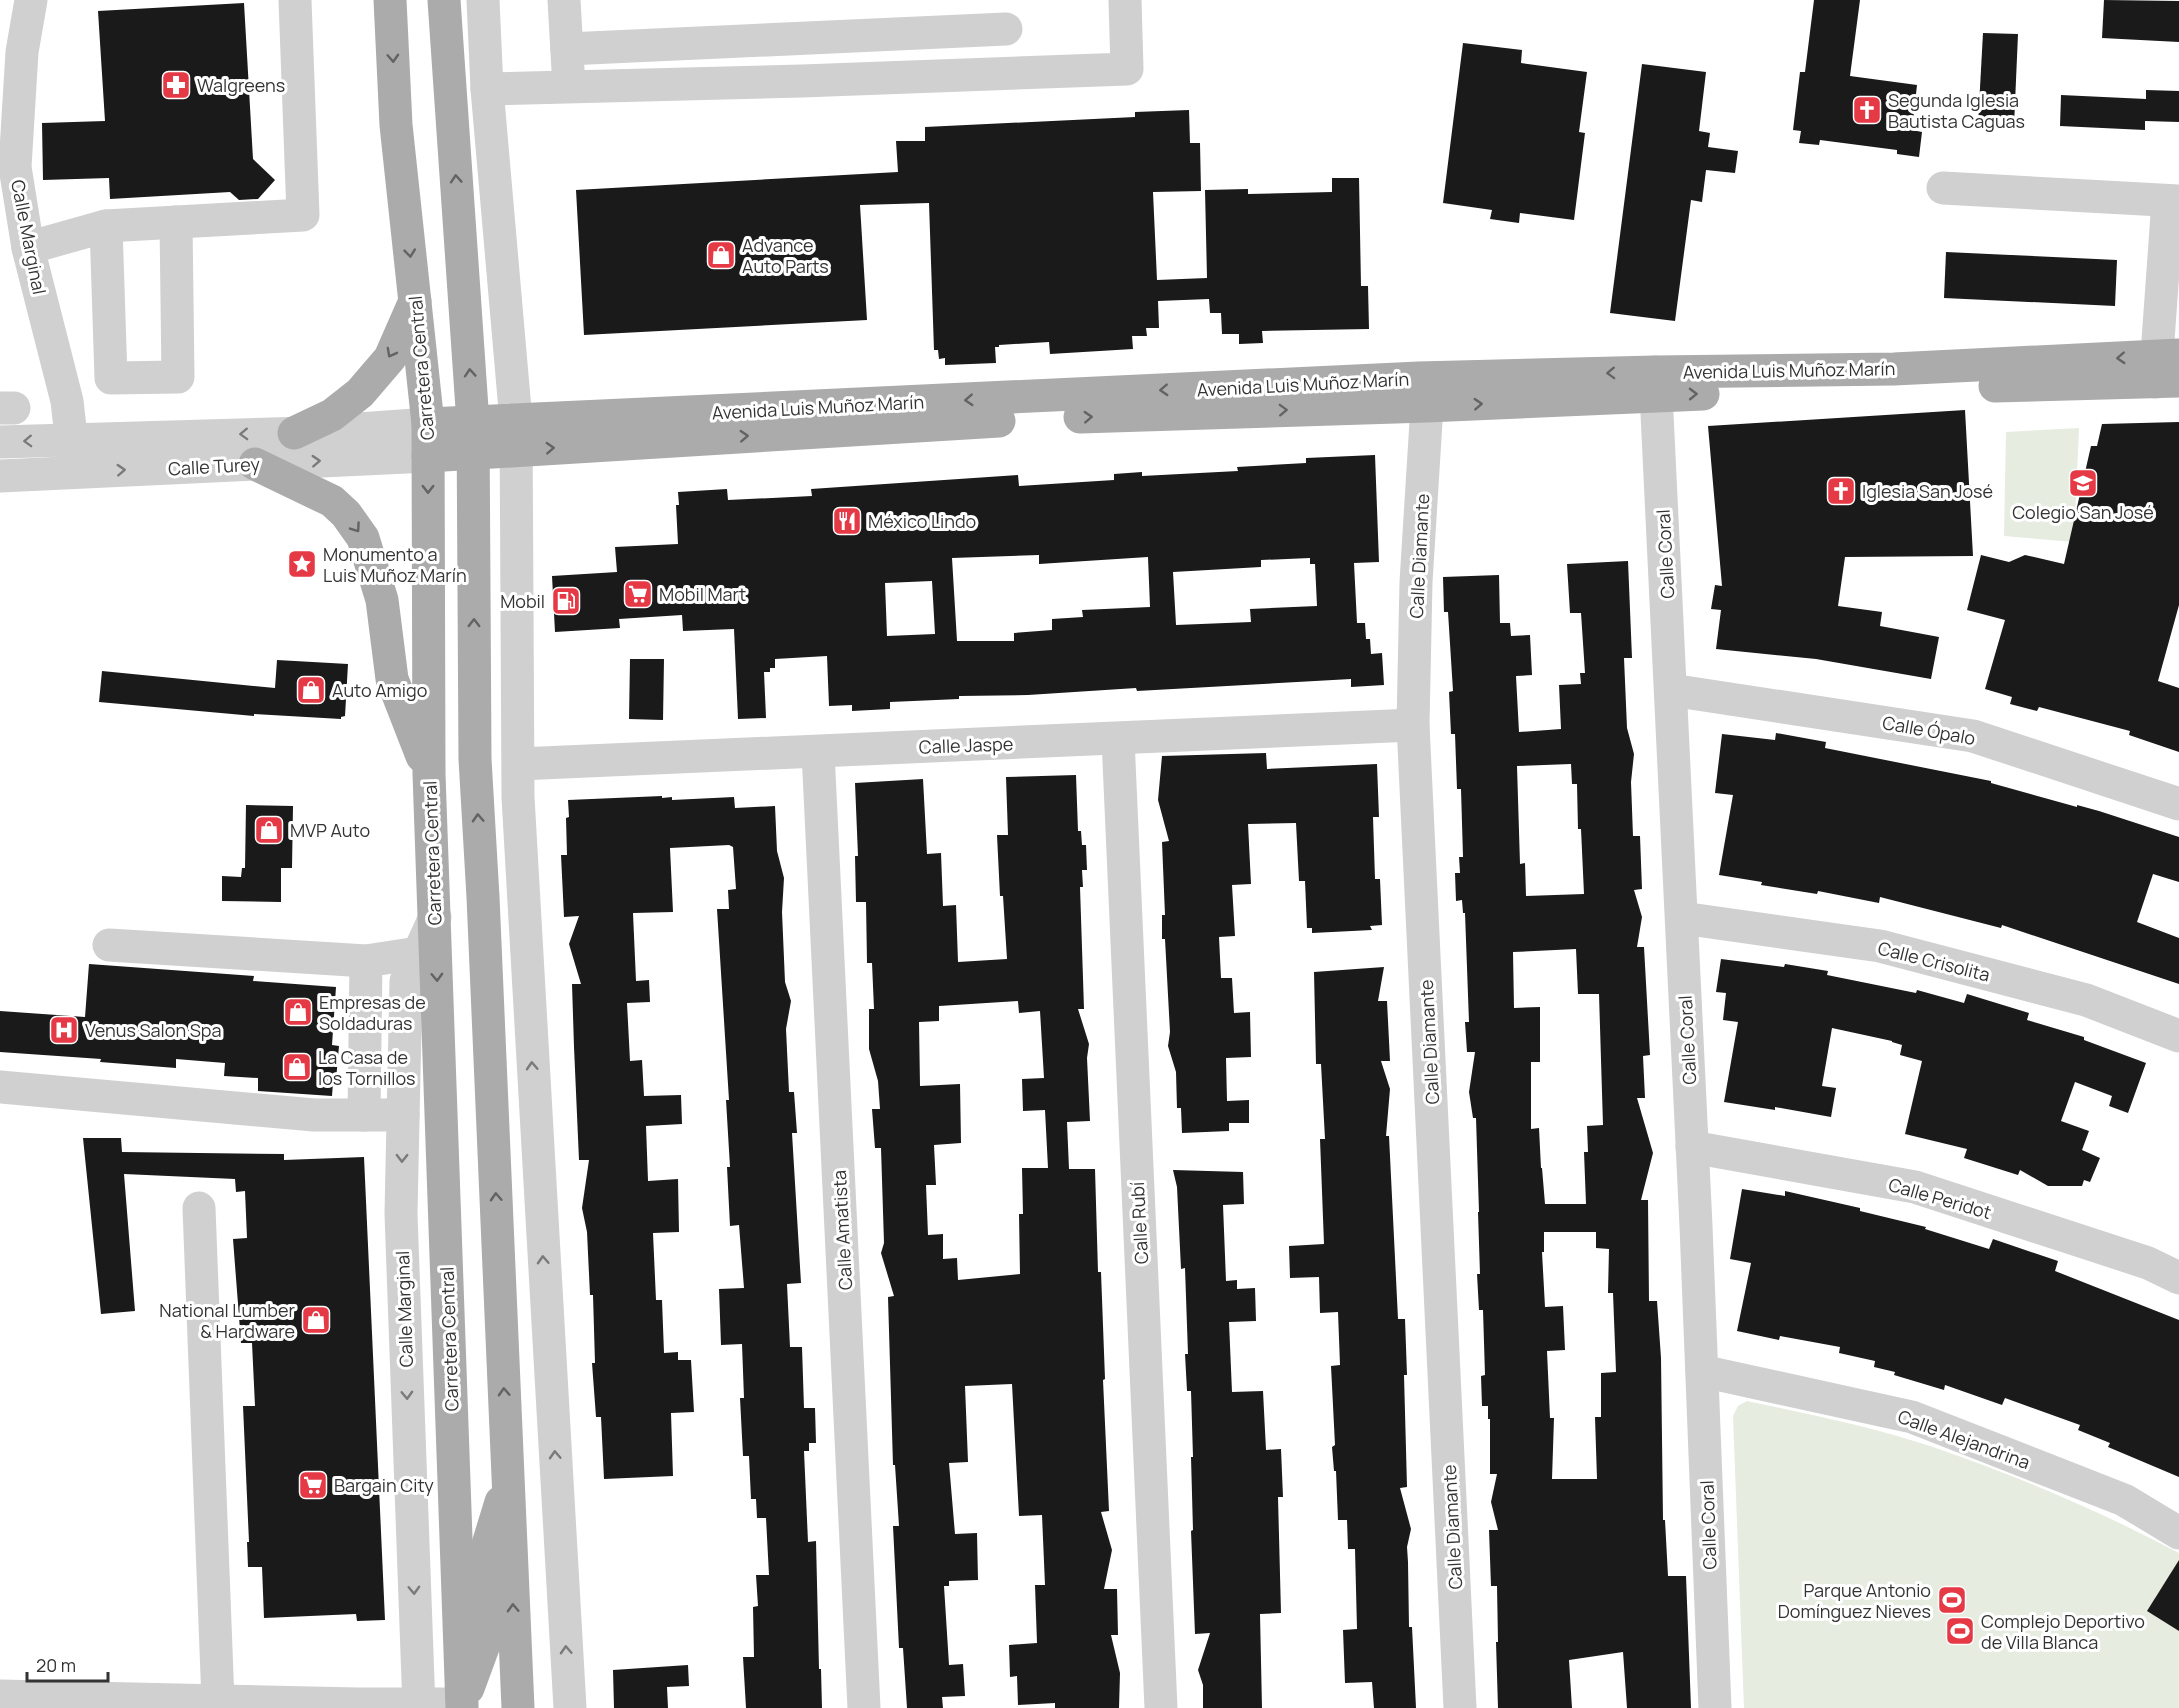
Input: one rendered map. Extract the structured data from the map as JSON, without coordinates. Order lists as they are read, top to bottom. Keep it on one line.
{"streets":{"main road":["Carretera Central","Avenida Luis Muñoz Marín"],"street":["Calle Marginal","Calle Turey","Calle Coral","Calle Diamante","Calle Ópalo","Calle Jaspe","Calle Crisolita","Calle Peridot","Calle Rubí","Calle Amatista","Calle Alejandrina"]},"crossings":[["Calle Marginal","Carretera Central"],["Calle Marginal","Calle Turey"],["Carretera Central","Calle Turey"],["Avenida Luis Muñoz Marín","Calle Coral"],["Avenida Luis Muñoz Marín","Calle Diamante"],["Calle Coral","Calle Ópalo"],["Calle Coral","Calle Crisolita"],["Calle Coral","Calle Peridot"],["Calle Coral","Calle Alejandrina"],["Calle Diamante","Calle Jaspe"],["Calle Jaspe","Calle Rubí"],["Calle Jaspe","Calle Amatista"]],"places":{"pharmacy":["Walgreens"],"church":["Segunda Iglesia Bautista Caguas","Iglesia San José"],"shop":["Advance Auto Parts","Auto Amigo","MVP Auto","Empresas de Soldaduras","La Casa de los Tornillos","National Lumber & Hardware"],"school or university":["Colegio San José"],"restaurant":["México Lindo"],"place":["Monumento a Luis Muñoz Marín"],"supermarket":["Mobil Mart","Bargain City"],"fuel station":["Mobil"],"hospital":["Venus Salon Spa"],"sports":["Parque Antonio Domínguez Nieves","Complejo Deportivo de Villa Blanca"]},"scale_bar":"20 m"}
